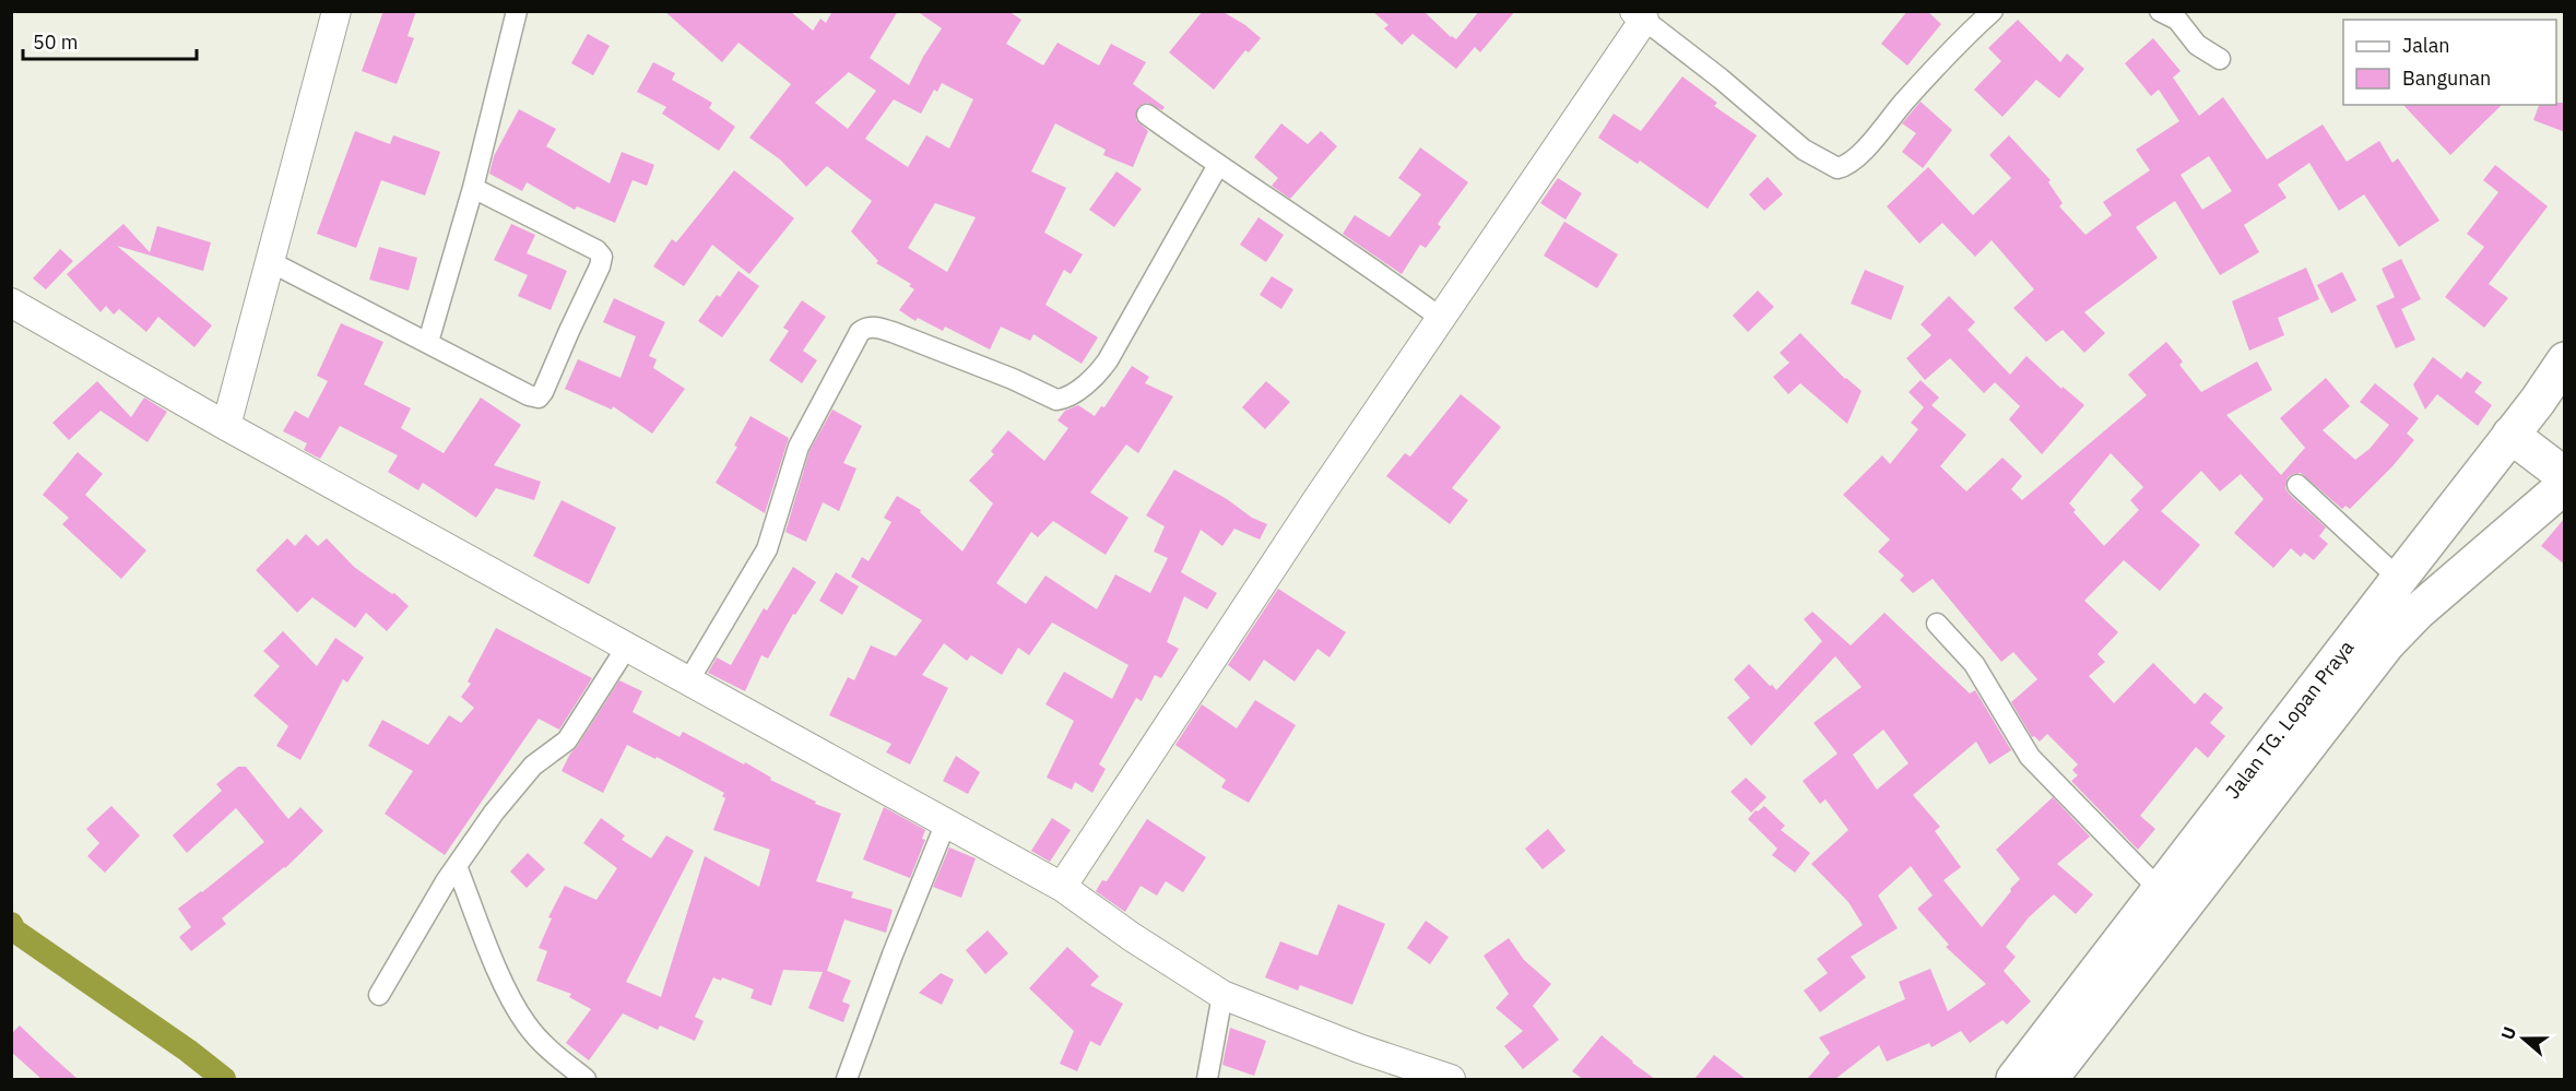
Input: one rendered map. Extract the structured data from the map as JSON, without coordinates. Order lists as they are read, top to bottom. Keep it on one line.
{"streets":{"highway":["Jalan TG. Lopan Praya"]},"legend":["Jalan","Bangunan"],"scale_bar":"50 m","north":"left"}
